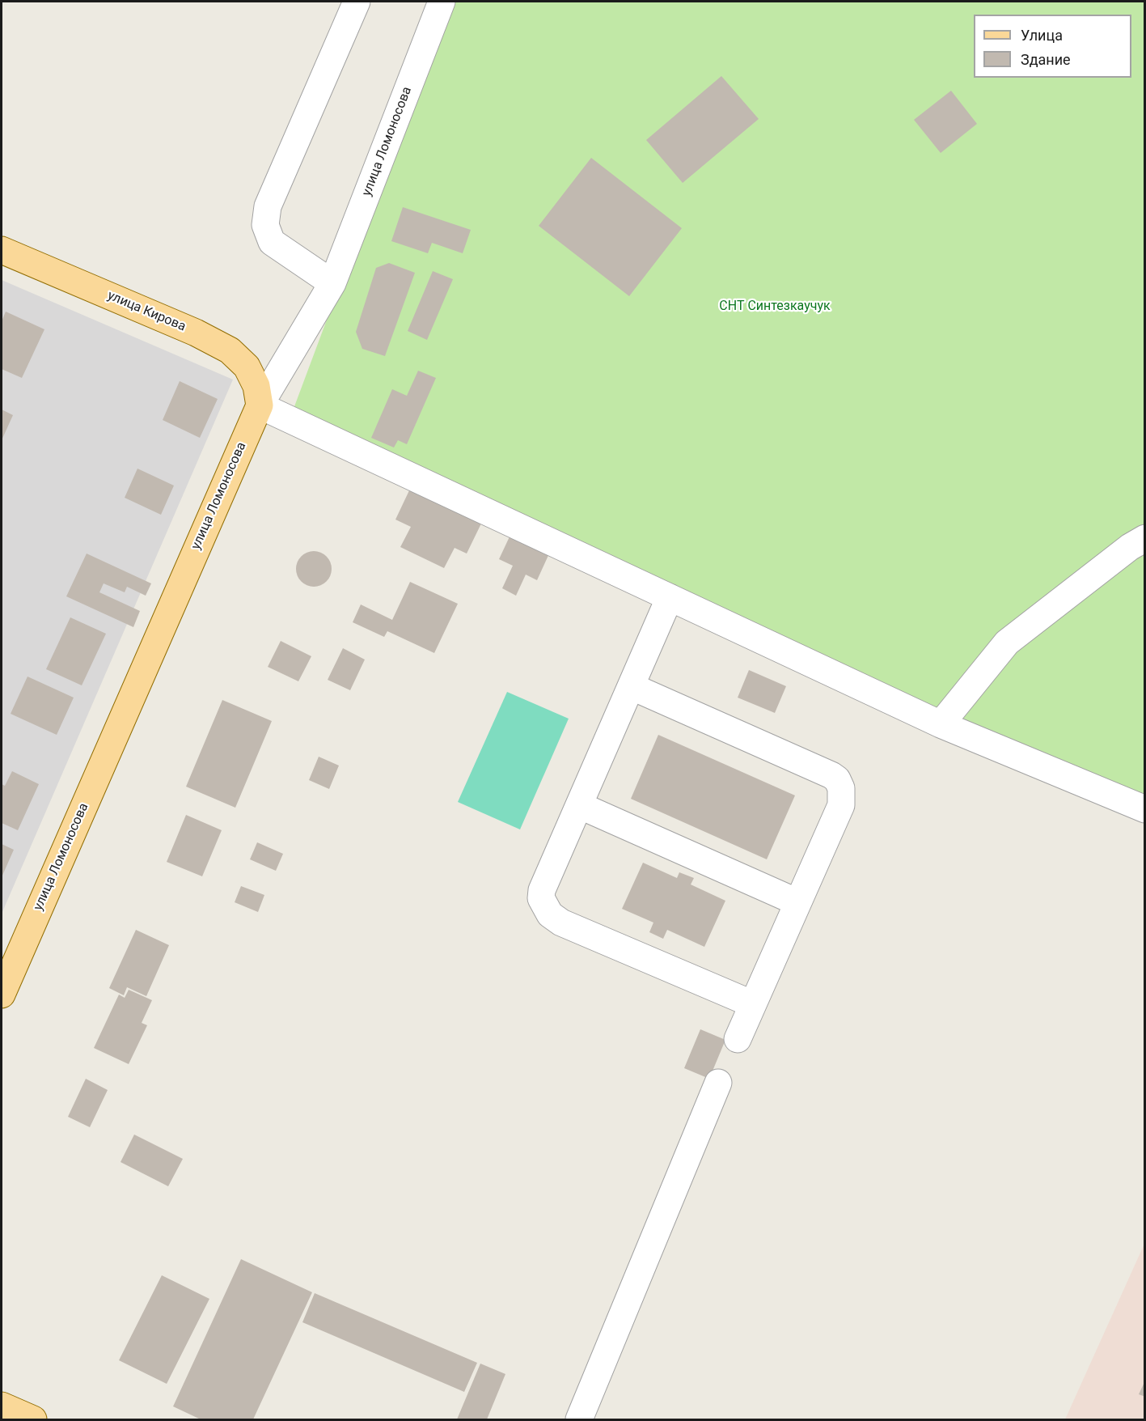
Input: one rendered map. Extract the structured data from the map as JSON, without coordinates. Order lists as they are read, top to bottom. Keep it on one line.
{"streets":{"main road":["улица Ломоносова","улица Кирова"]},"crossings":[["улица Ломоносова","улица Кирова"]],"parks":["СНТ Синтезкаучук"],"legend":["Улица","Здание"]}
